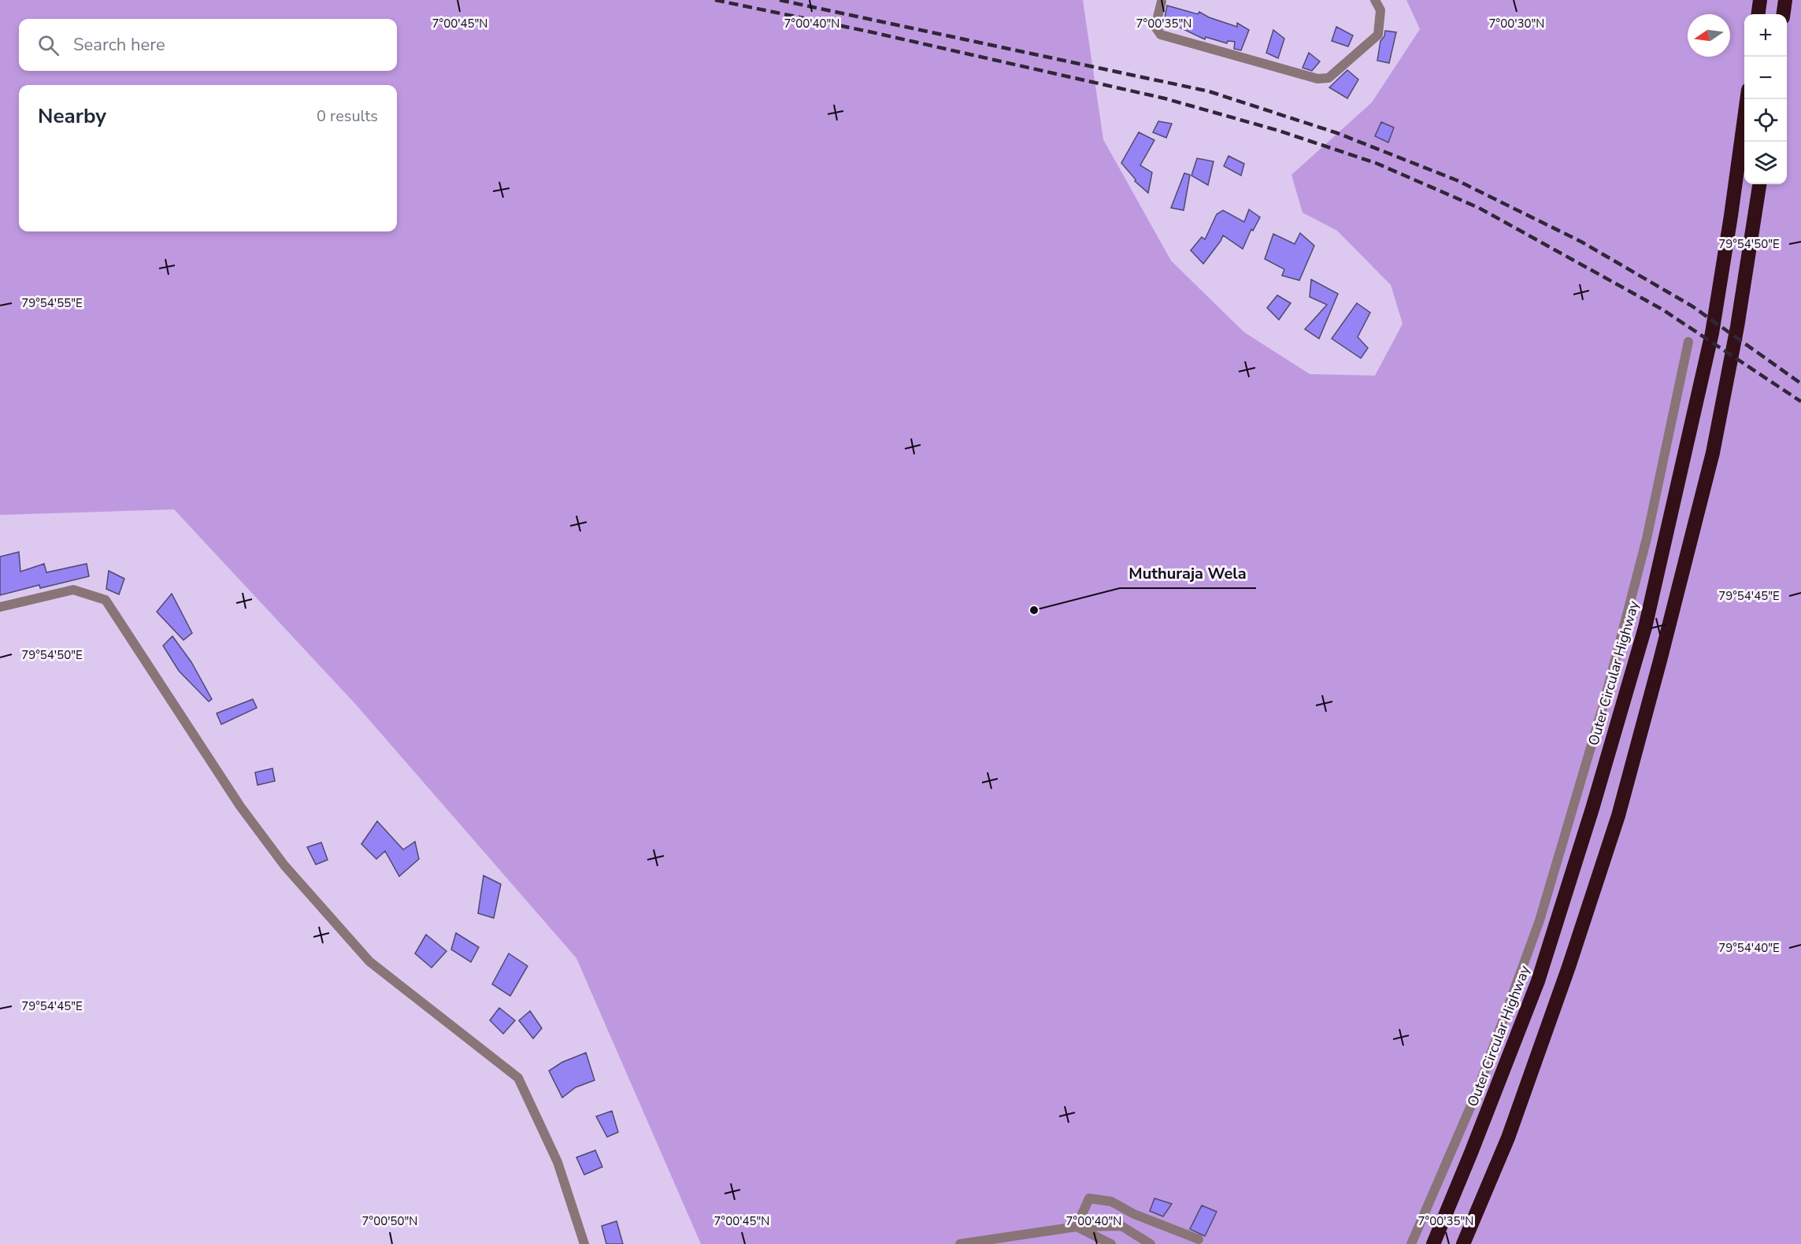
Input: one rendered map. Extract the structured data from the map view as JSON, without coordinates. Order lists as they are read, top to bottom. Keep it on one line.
{"streets":{"highway":["Outer Circular Highway"]},"places":["Muthuraja Wela"],"north":"left","page":{"map_buttons":["+","−"],"search":"Search here","heading":["Nearby","0 results"]},"coordinates":["7°00'45\"N","7°00'40\"N","7°00'35\"N","7°00'30\"N","79°54'50\"E","79°54'55\"E","79°54'45\"E","79°54'40\"E","7°00'50\"N"]}
